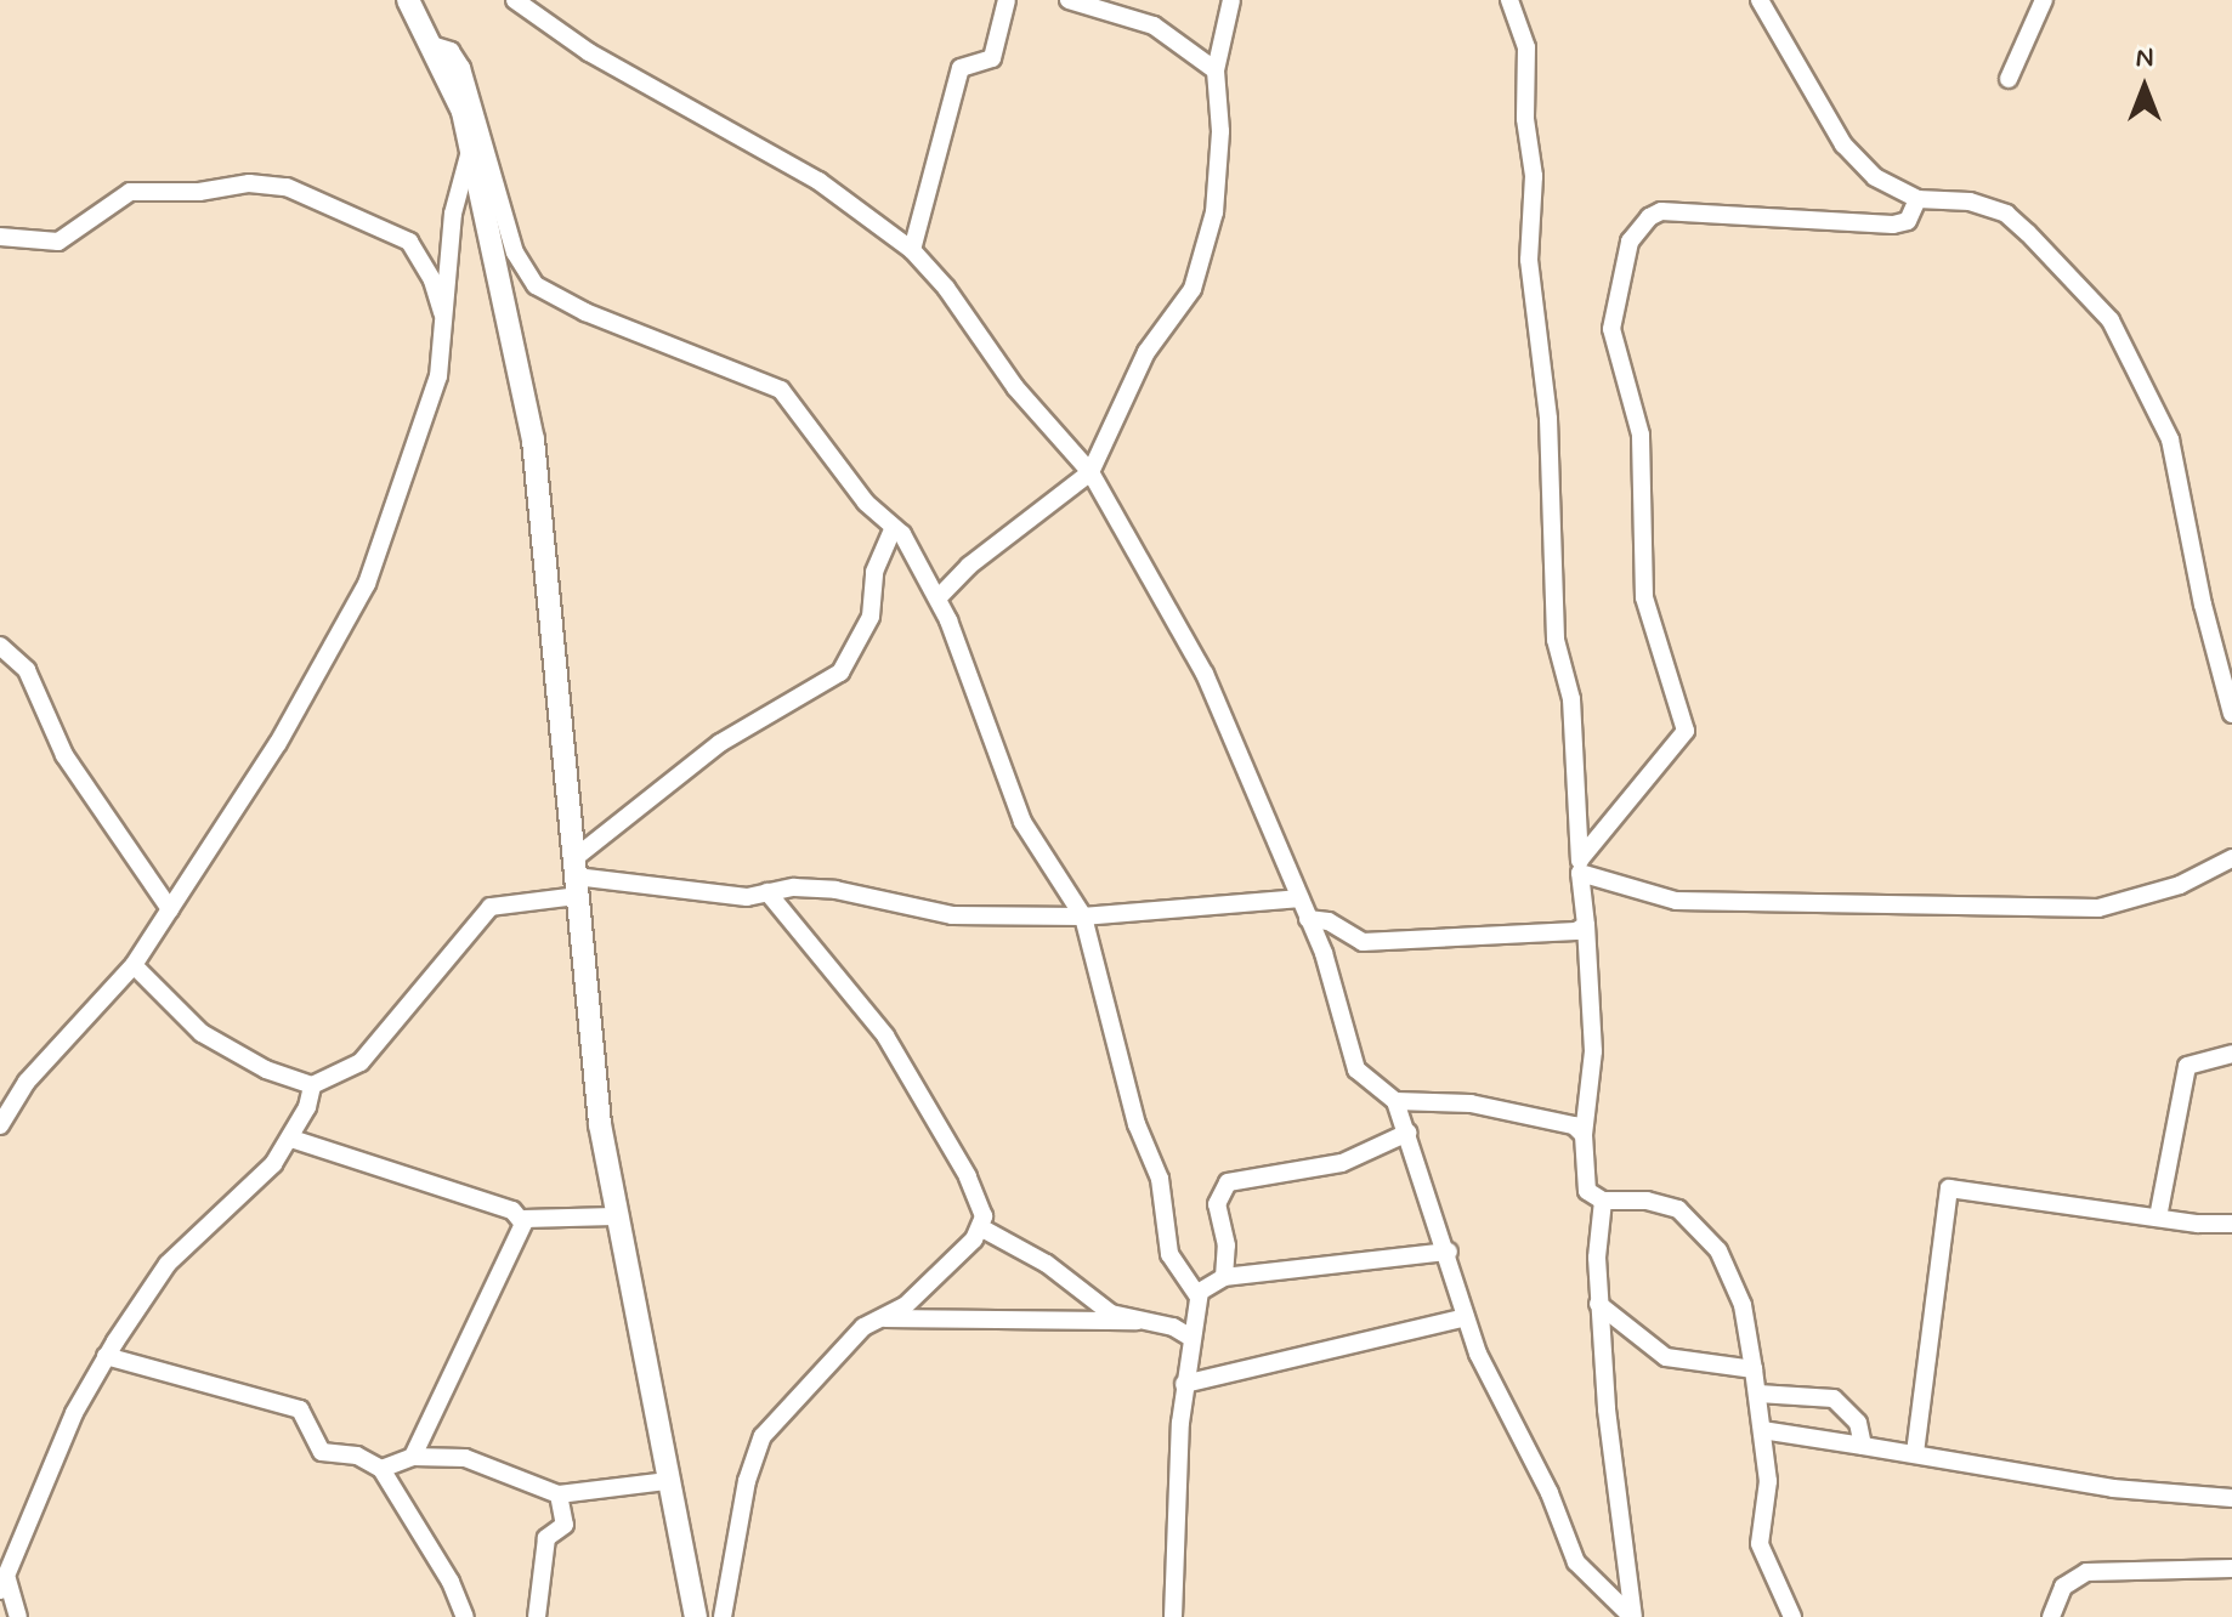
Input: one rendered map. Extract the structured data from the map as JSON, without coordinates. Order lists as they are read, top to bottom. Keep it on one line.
{"north":"top"}
